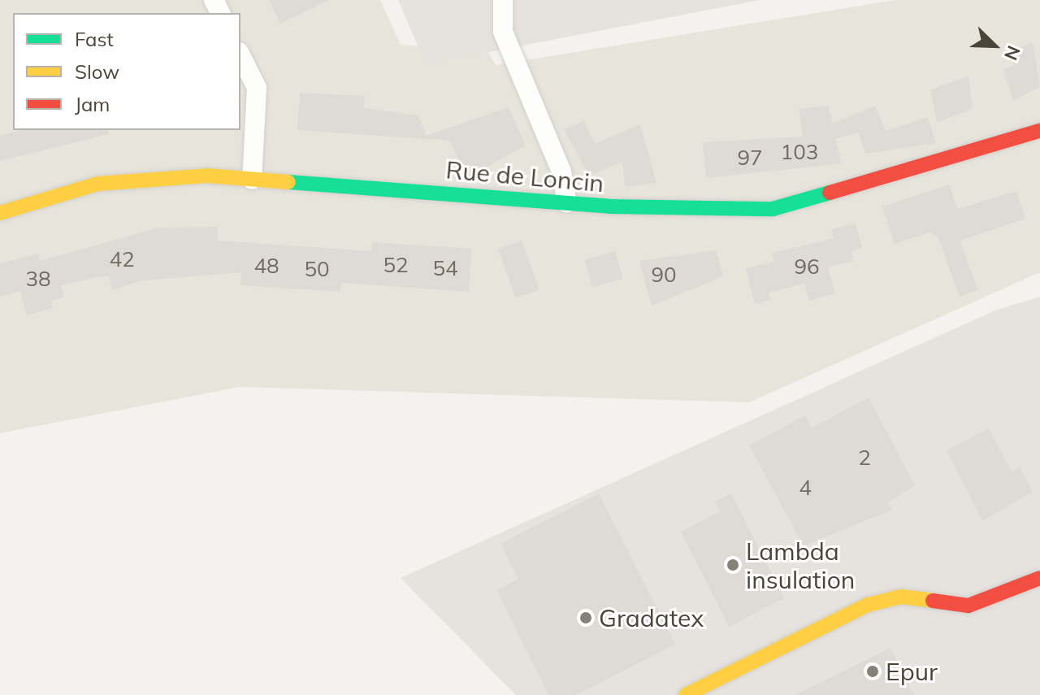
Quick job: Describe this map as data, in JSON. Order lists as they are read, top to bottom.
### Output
{
  "streets": {
    "street": ["Rue de Loncin"]
  },
  "places": ["Lambda insulation", "Gradatex", "Epur"],
  "house_numbers": [
    "103",
    "97",
    "42",
    "52",
    "48",
    "96",
    "54",
    "50",
    "90",
    "38",
    "2",
    "4"
  ],
  "legend": ["Fast", "Slow", "Jam"],
  "north": "bottom right"
}
